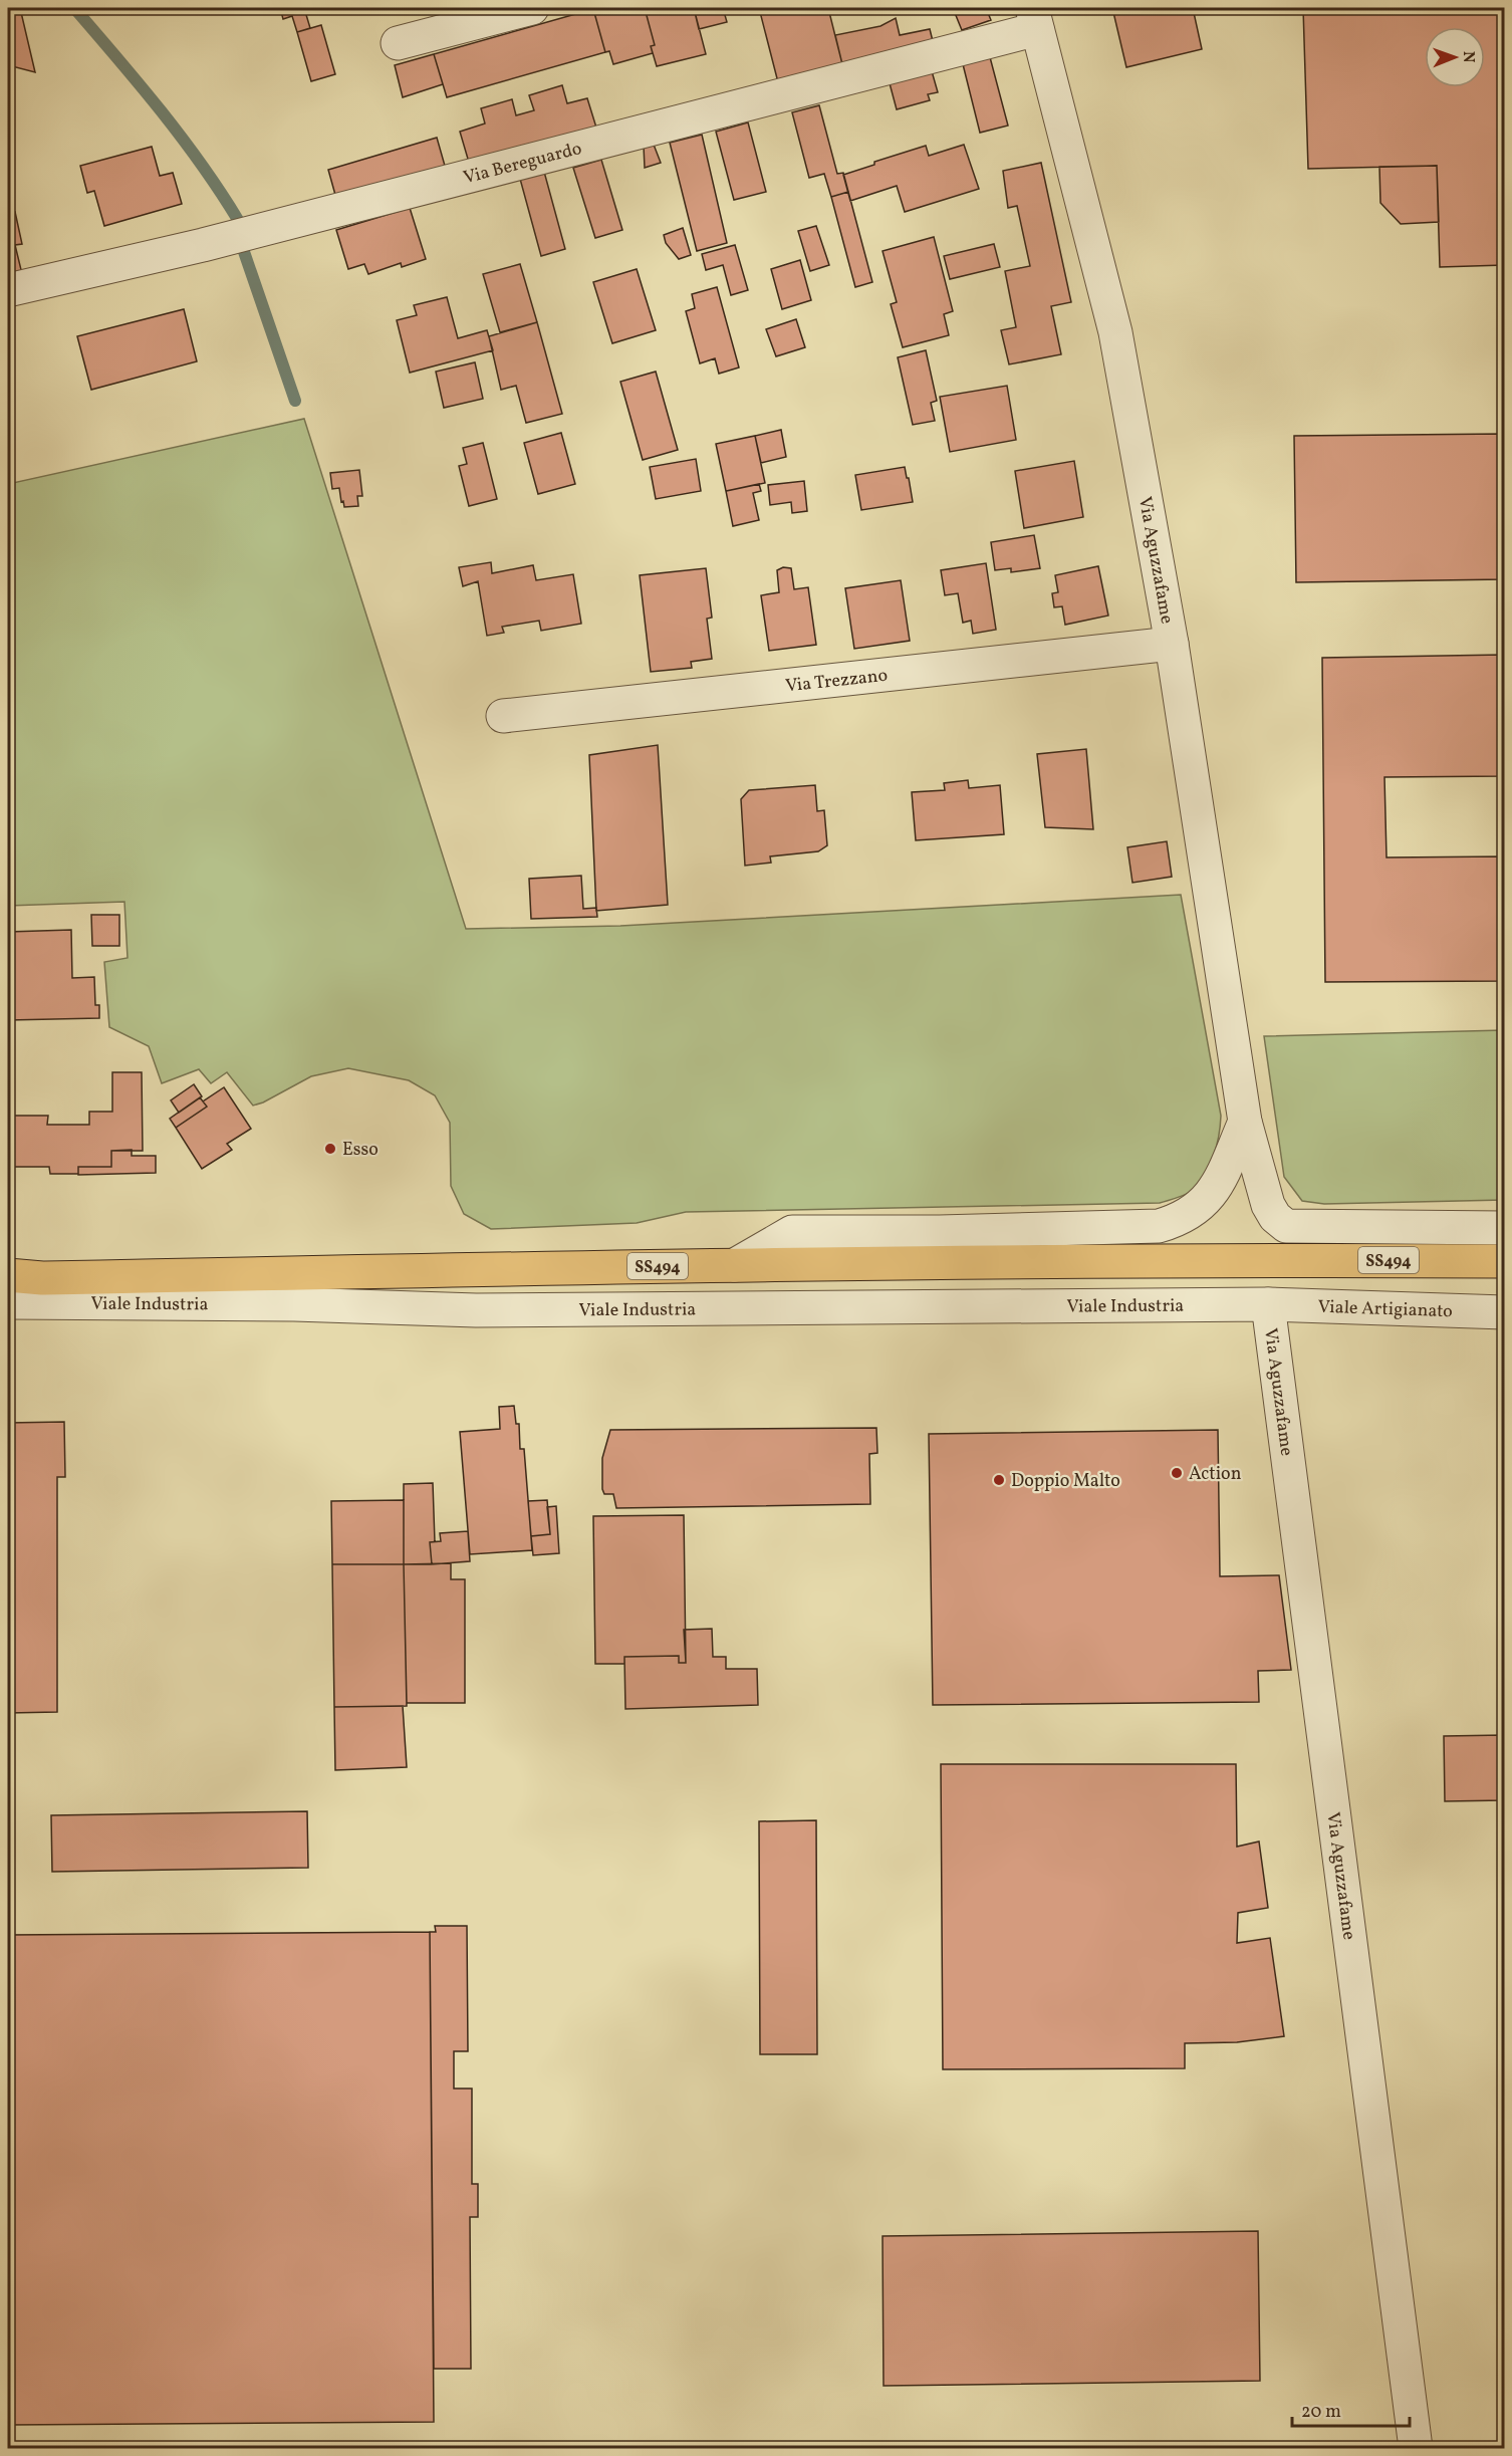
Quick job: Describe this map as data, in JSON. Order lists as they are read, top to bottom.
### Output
{
  "streets": {
    "main road": ["SS494", "Viale Industria"],
    "street": [
      "Via Bereguardo",
      "Via Aguzzafame",
      "Via Trezzano",
      "Viale Artigianato"
    ]
  },
  "crossings": [
    ["Via Bereguardo", "Via Aguzzafame"],
    ["Via Aguzzafame", "Via Trezzano"],
    ["Via Aguzzafame", "Viale Industria"],
    ["Via Aguzzafame", "Viale Artigianato"],
    ["Viale Industria", "Viale Artigianato"]
  ],
  "places": ["Esso", "Action", "Doppio Malto"],
  "scale_bar": "20 m",
  "north": "right"
}
